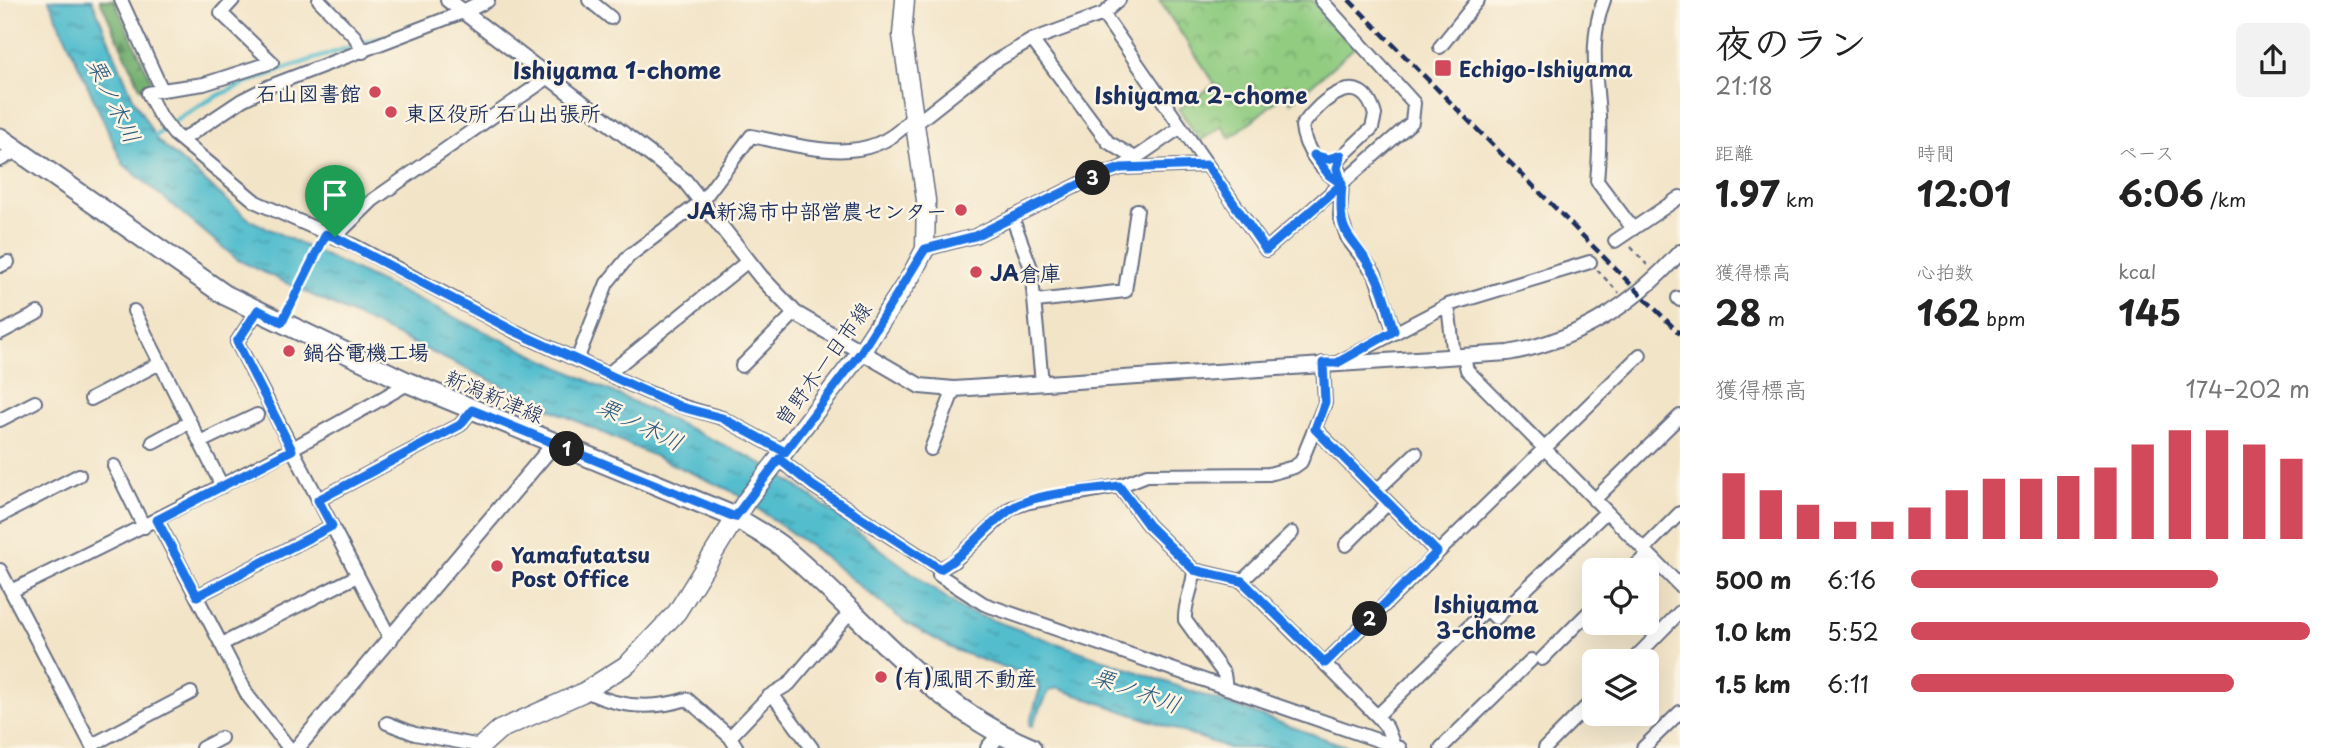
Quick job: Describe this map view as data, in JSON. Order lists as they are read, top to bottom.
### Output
{
  "streets": {
    "main road": ["曽野木一日市線", "新潟新津線"]
  },
  "crossings": [
    ["曽野木一日市線", "新潟新津線"]
  ],
  "districts": ["Ishiyama 1-chome", "Ishiyama 2-chome", "Ishiyama 3-chome"],
  "water": ["栗ノ木川"],
  "places": {
    "transit": ["Echigo-Ishiyama"],
    "other": [
      "石山図書館",
      "東区役所 石山出張所",
      "JA新潟市中部営農センター",
      "JA倉庫",
      "鍋谷電機工場",
      "Yamafutatsu Post Office",
      "(有)風間不動産"
    ]
  },
  "page": {
    "heading": ["夜のラン", "21:18"],
    "stats": [
      ["距離", "1.97 km"],
      ["時間", "12:01"],
      ["ペース", "6:06 /km"],
      ["獲得標高", "28 m"],
      ["心拍数", "162 bpm"],
      ["kcal", "145"]
    ],
    "pins": ["3", "1", "2"],
    "chart": ["獲得標高", "174–202 m"],
    "list": [
      {
        "name": "500 m",
        "note": "6:16"
      },
      {
        "name": "1.0 km",
        "note": "5:52"
      },
      {
        "name": "1.5 km",
        "note": "6:11"
      }
    ]
  }
}
